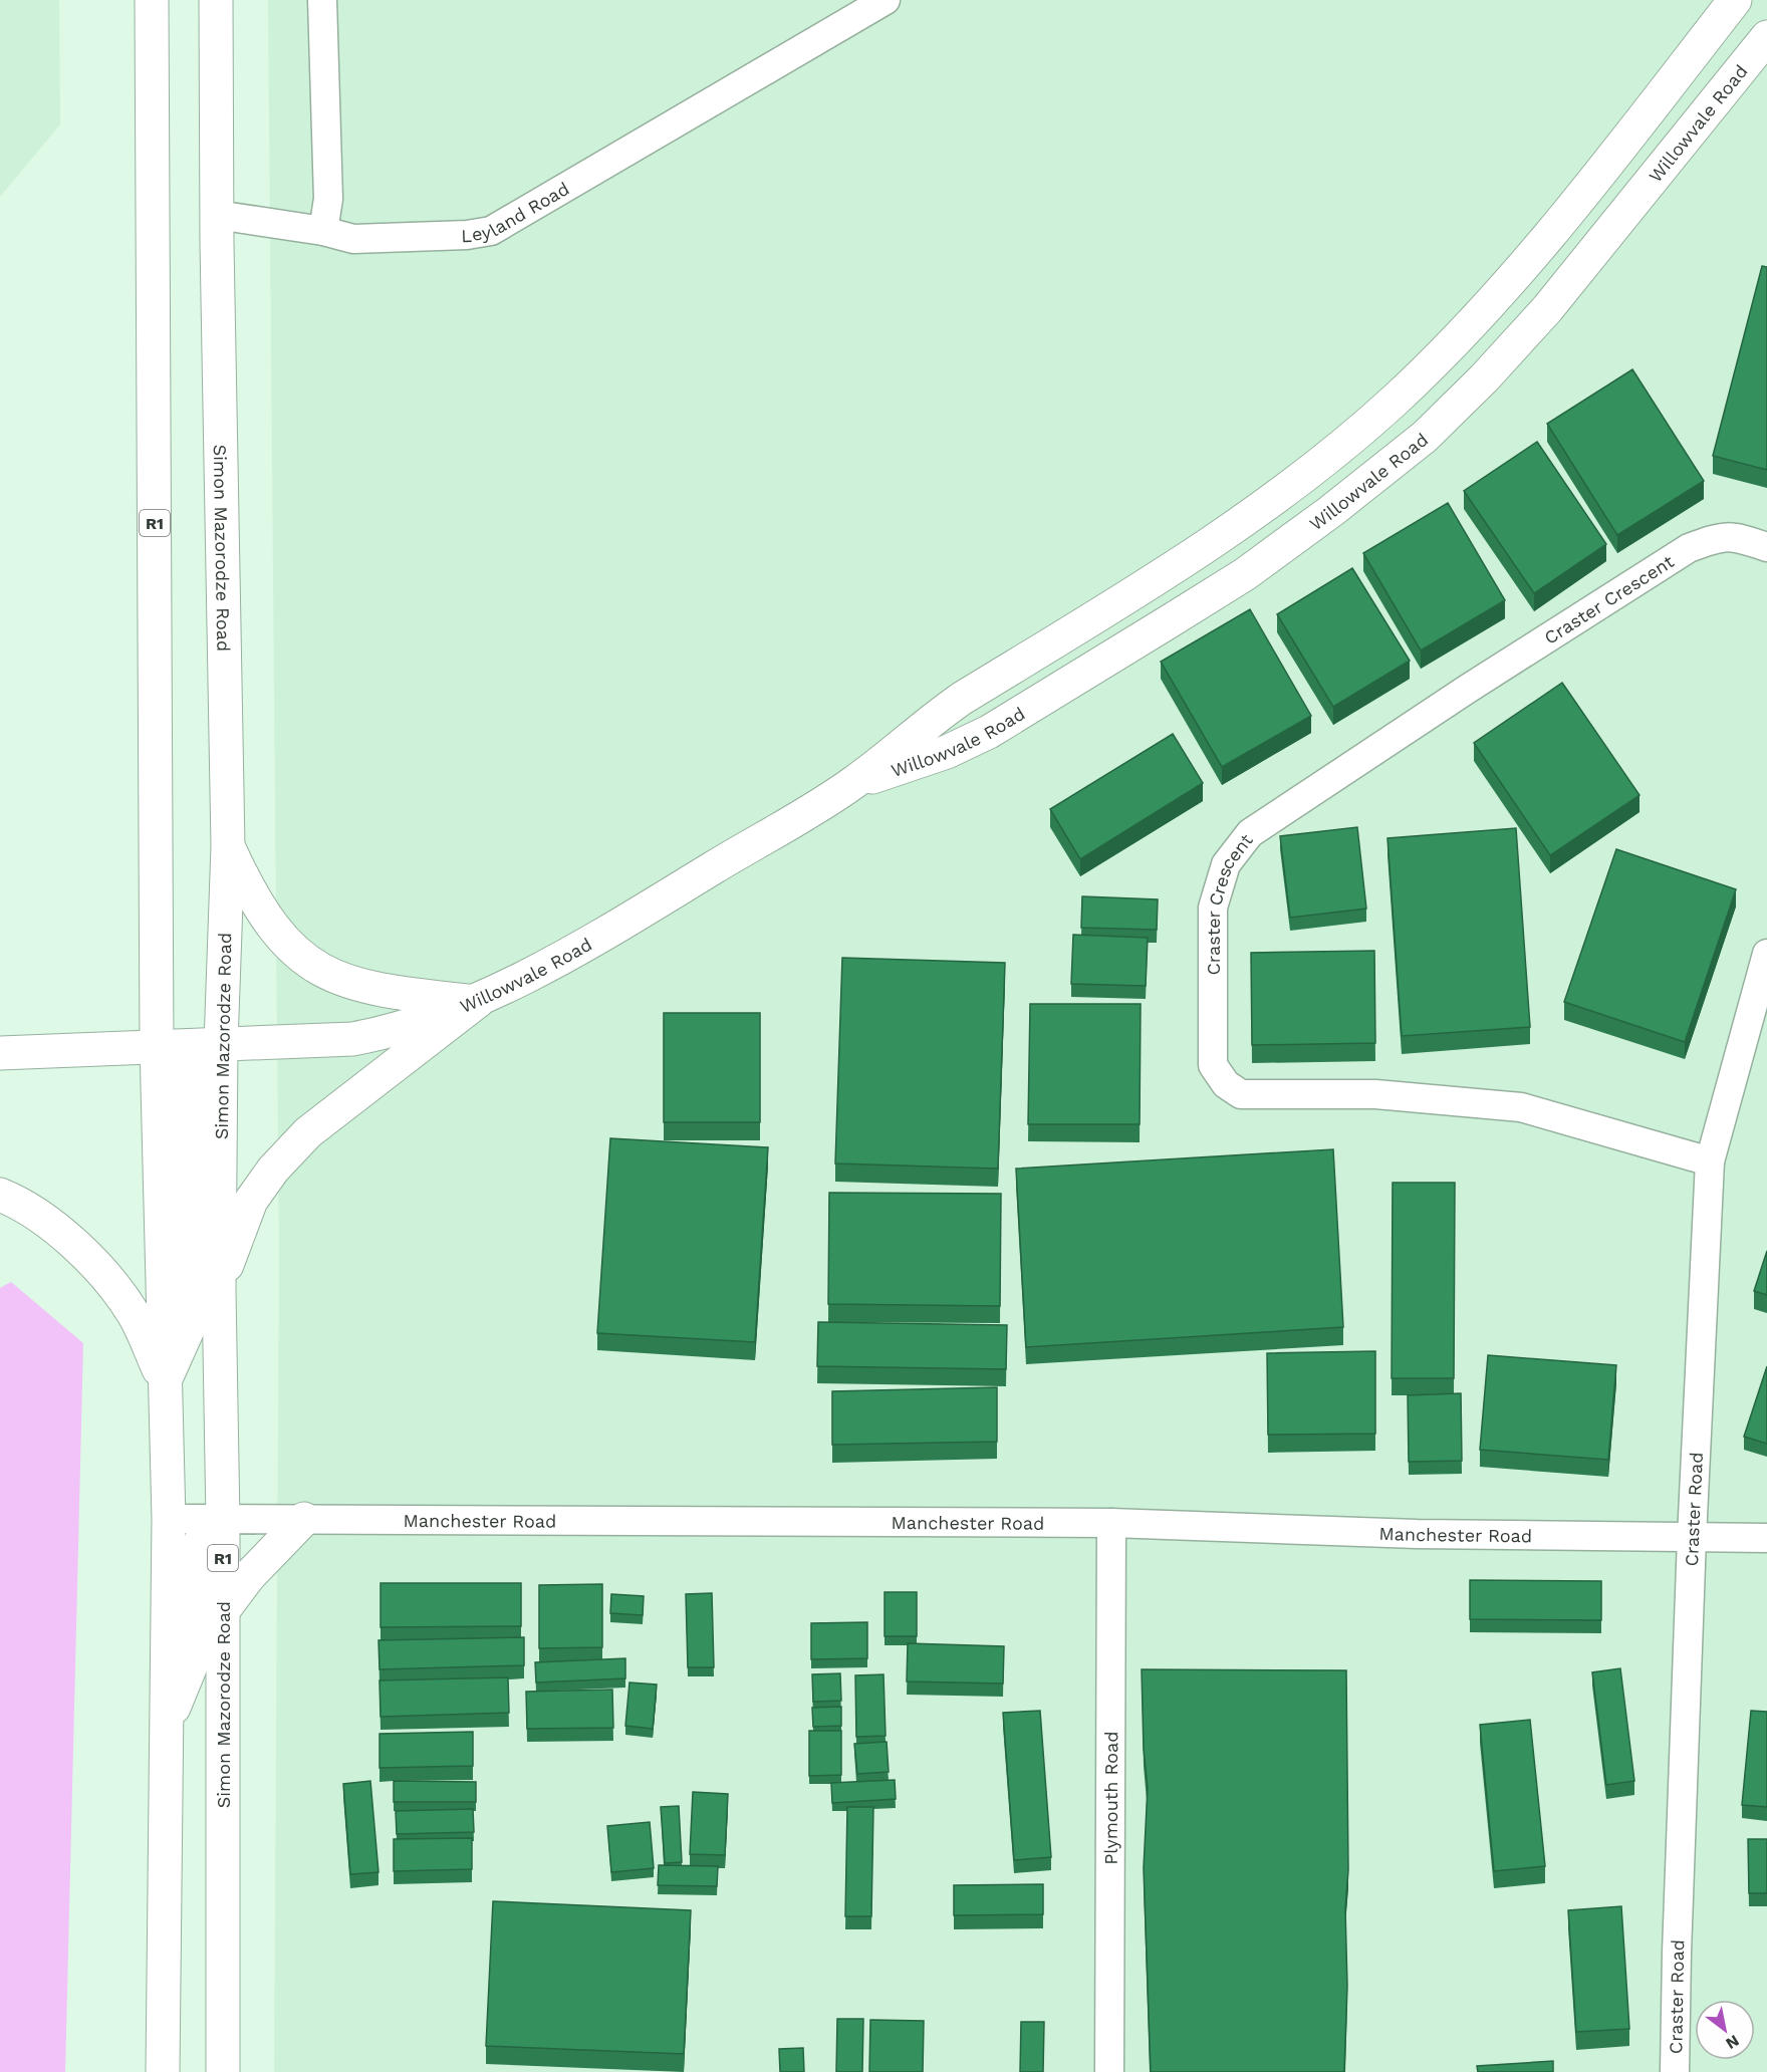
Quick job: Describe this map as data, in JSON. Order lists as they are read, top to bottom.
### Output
{
  "streets": {
    "main road": ["Willowvale Road", "R1", "Simon Mazorodze Road"],
    "street": [
      "Leyland Road",
      "Craster Crescent",
      "Craster Road",
      "Manchester Road",
      "Plymouth Road"
    ]
  },
  "crossings": [
    ["Willowvale Road", "R1"],
    ["Willowvale Road", "Simon Mazorodze Road"],
    ["Leyland Road", "Simon Mazorodze Road"],
    ["R1", "Manchester Road"],
    ["Simon Mazorodze Road", "Manchester Road"],
    ["Craster Crescent", "Craster Road"],
    ["Craster Road", "Manchester Road"],
    ["Manchester Road", "Plymouth Road"]
  ],
  "north": "bottom right"
}
